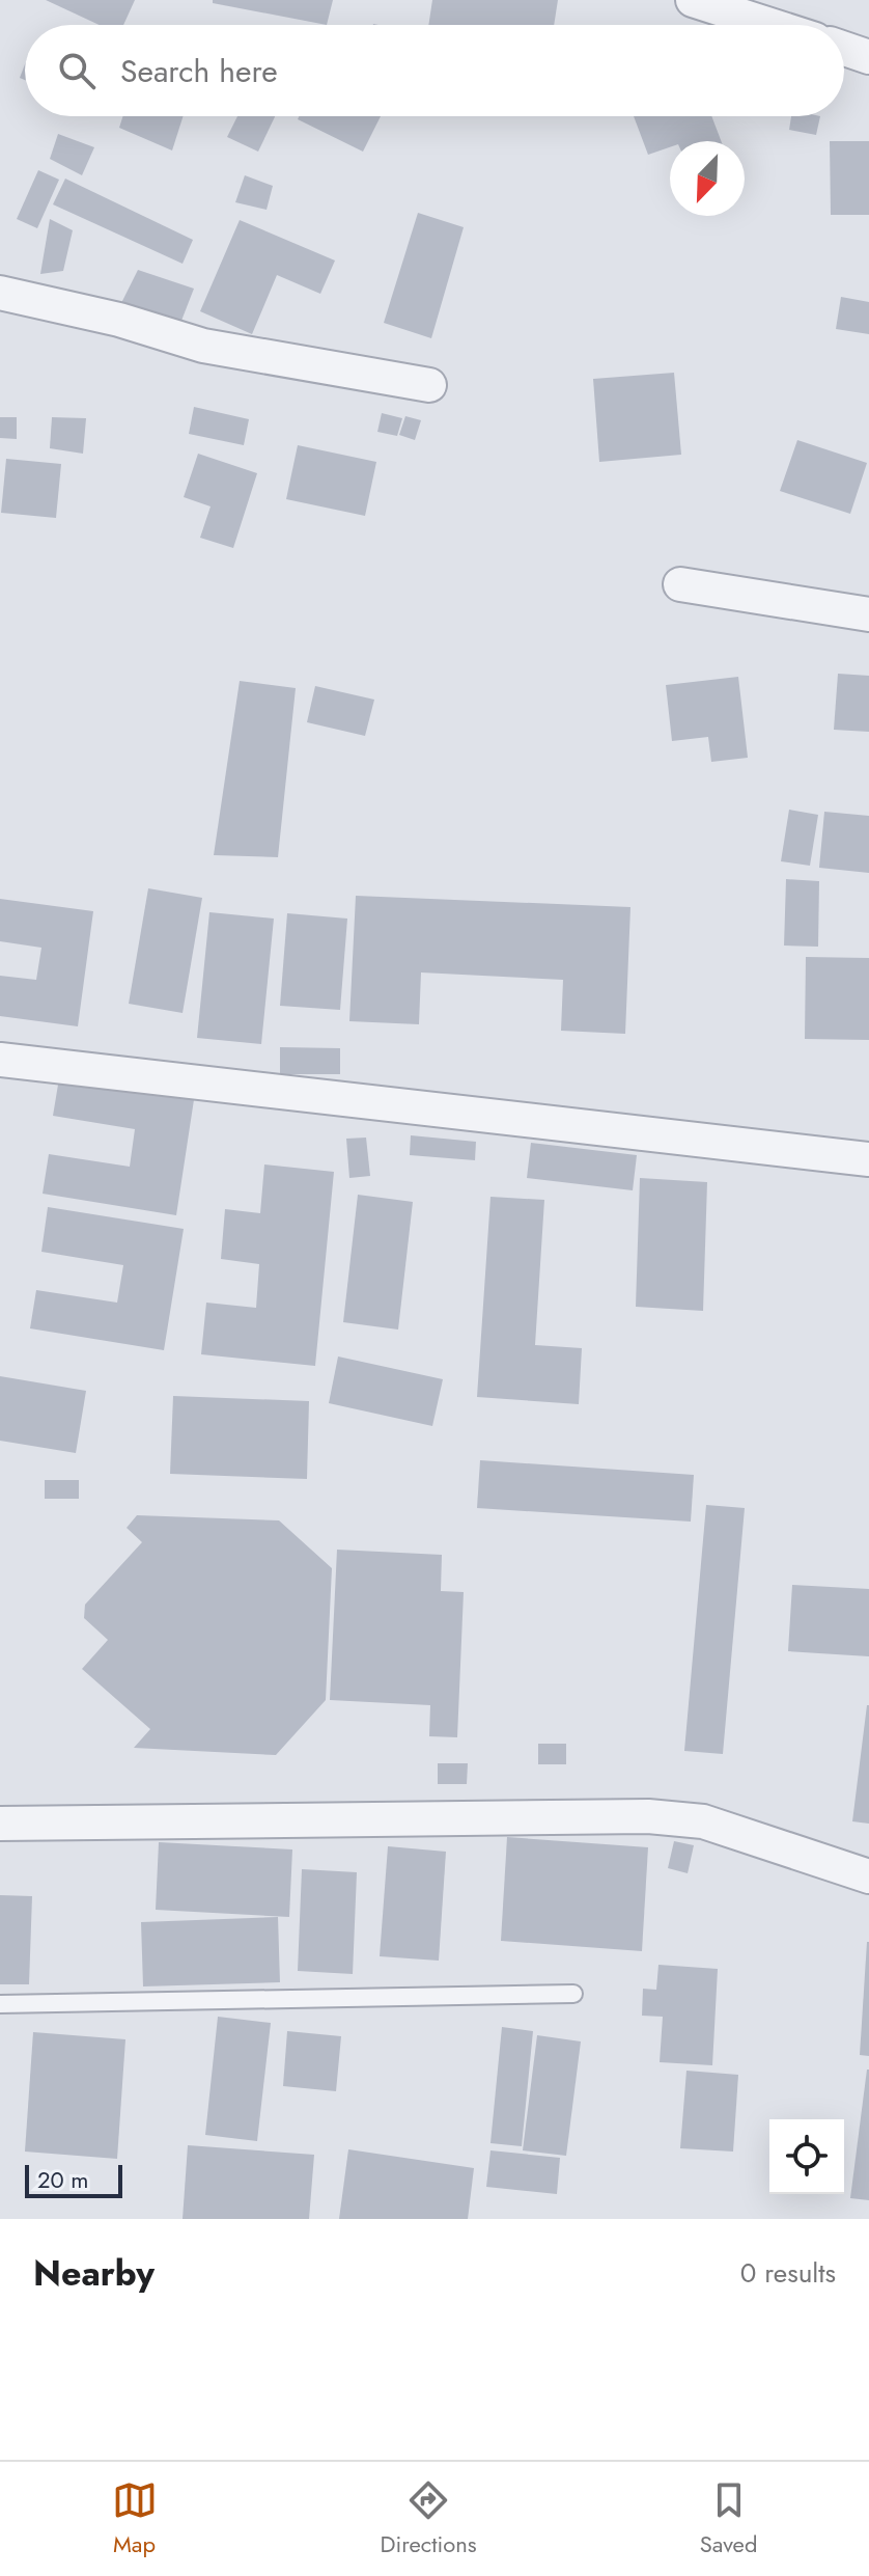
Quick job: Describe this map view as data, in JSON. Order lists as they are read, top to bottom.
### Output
{
  "scale_bar": "20 m",
  "north": "bottom left",
  "page": {
    "search": "Search here",
    "scale": "20 m",
    "heading": ["Nearby", "0 results"],
    "nav": ["Map", "Directions", "Saved"]
  }
}
